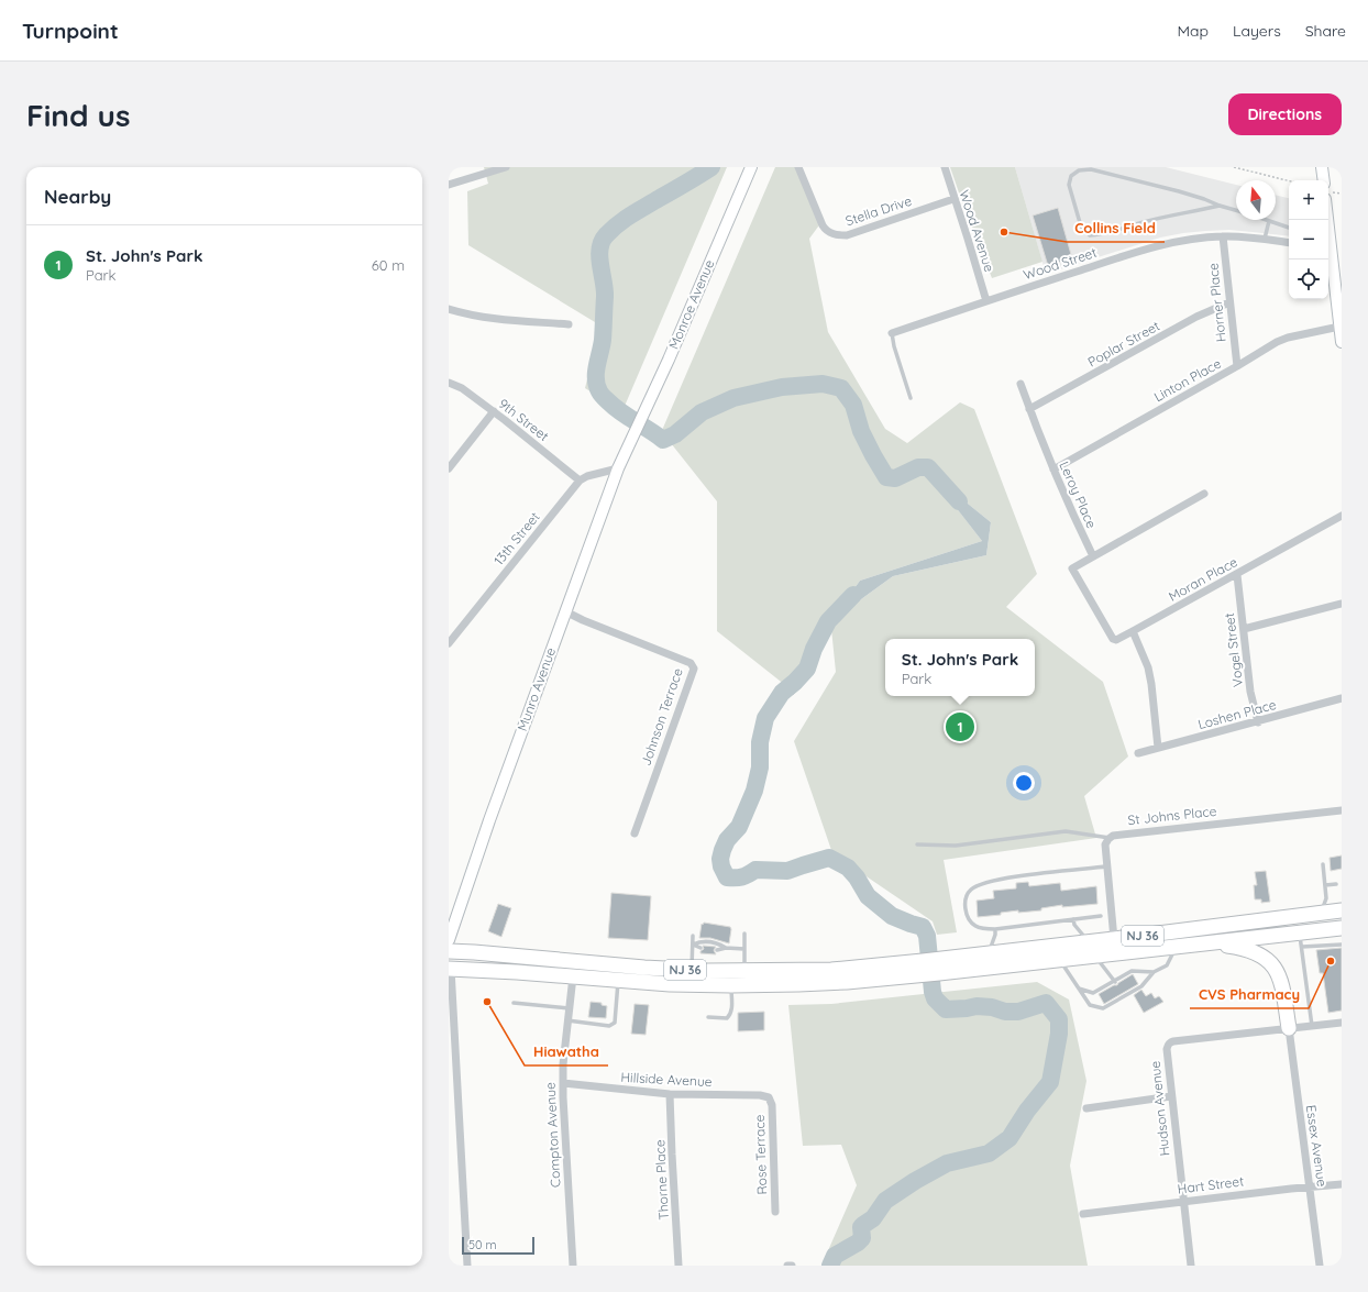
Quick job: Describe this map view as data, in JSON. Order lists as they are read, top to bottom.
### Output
{
  "streets": {
    "highway": ["NJ 36"],
    "street": [
      "Stella Drive",
      "Wood Avenue",
      "Wood Street",
      "Horner Place",
      "Monroe Avenue",
      "Poplar Street",
      "Linton Place",
      "9th Street",
      "Leroy Place",
      "13th Street",
      "Moran Place",
      "Vogel Street",
      "Munro Avenue",
      "Loshen Place",
      "Johnson Terrace",
      "St Johns Place",
      "Hillside Avenue",
      "Hudson Avenue",
      "Compton Avenue",
      "Essex Avenue",
      "Rose Terrace",
      "Thorne Place",
      "Hart Street"
    ]
  },
  "crossings": [
    ["Stella Drive", "Wood Avenue"],
    ["Wood Avenue", "Wood Street"],
    ["Wood Street", "Horner Place"],
    ["Horner Place", "Poplar Street"],
    ["Horner Place", "Linton Place"],
    ["Monroe Avenue", "Munro Avenue"],
    ["Poplar Street", "Leroy Place"],
    ["Linton Place", "Leroy Place"],
    ["9th Street", "13th Street"],
    ["Leroy Place", "Moran Place"],
    ["Moran Place", "Vogel Street"],
    ["Vogel Street", "Loshen Place"],
    ["Munro Avenue", "Johnson Terrace"],
    ["NJ 36", "Compton Avenue"],
    ["Hillside Avenue", "Compton Avenue"],
    ["Hillside Avenue", "Rose Terrace"],
    ["Hillside Avenue", "Thorne Place"],
    ["Hudson Avenue", "Essex Avenue"],
    ["Hudson Avenue", "Hart Street"],
    ["Essex Avenue", "Hart Street"]
  ],
  "places": ["Collins Field", "CVS Pharmacy", "Hiawatha"],
  "scale_bar": "50 m",
  "north": "top",
  "page": {
    "header": "Turnpoint",
    "nav": ["Map", "Layers", "Share"],
    "buttons": "Directions",
    "title": "Find us",
    "heading": "Nearby",
    "map_buttons": ["+", "−"],
    "list": [
      {
        "mark": "1",
        "name": "St. John's Park",
        "note": "Park",
        "value": "60 m"
      }
    ],
    "popup": ["St. John's Park", "Park"],
    "pins": "1",
    "scale": "50 m"
  }
}
